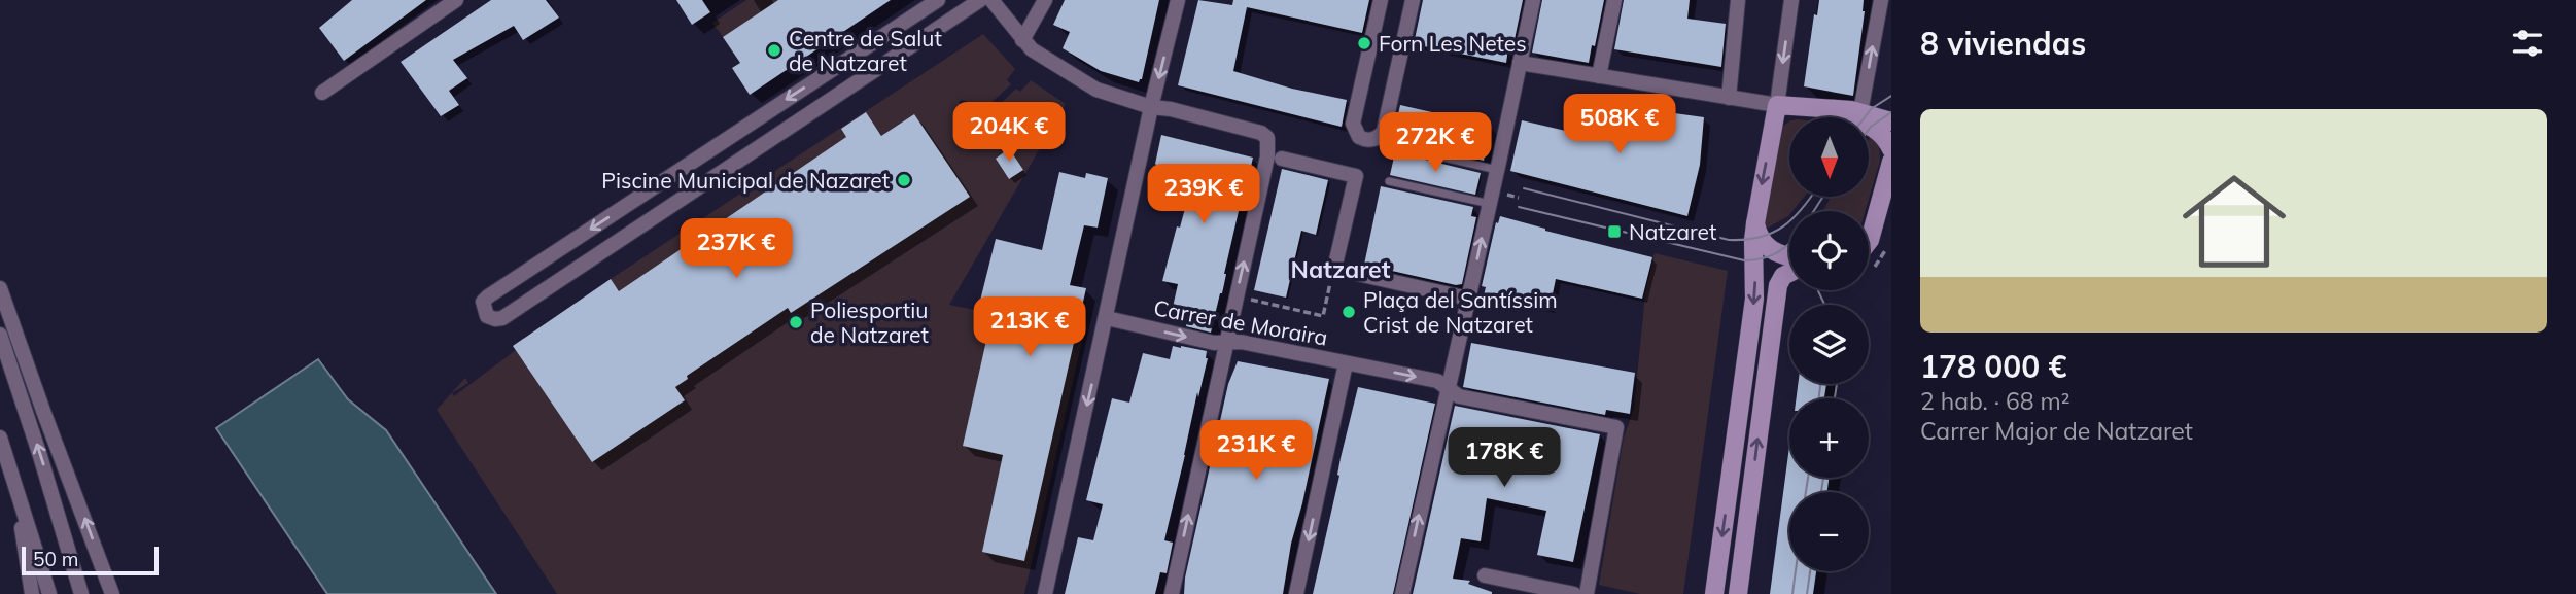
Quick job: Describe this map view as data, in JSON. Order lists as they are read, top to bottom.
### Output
{
  "streets": {
    "street": ["Carrer de Moraira"]
  },
  "districts": ["Natzaret"],
  "places": {
    "other": [
      "Forn Les Netes",
      "Centre de Salut de Natzaret",
      "Piscine Municipal de Nazaret",
      "Plaça del Santíssim Crist de Natzaret",
      "Poliesportiu de Natzaret"
    ],
    "transit": ["Natzaret"]
  },
  "scale_bar": "50 m",
  "north": "bottom",
  "page": {
    "heading": "8 viviendas",
    "list": [
      {
        "name": "178 000 €",
        "note": "2 hab. · 68 m² · Carrer Major de Natzaret"
      }
    ],
    "price": [
      "508K €",
      "204K €",
      "272K €",
      "239K €",
      "237K €",
      "213K €",
      "231K €",
      "178K €"
    ],
    "map_buttons": ["+", "−"],
    "scale": "50 m"
  }
}
